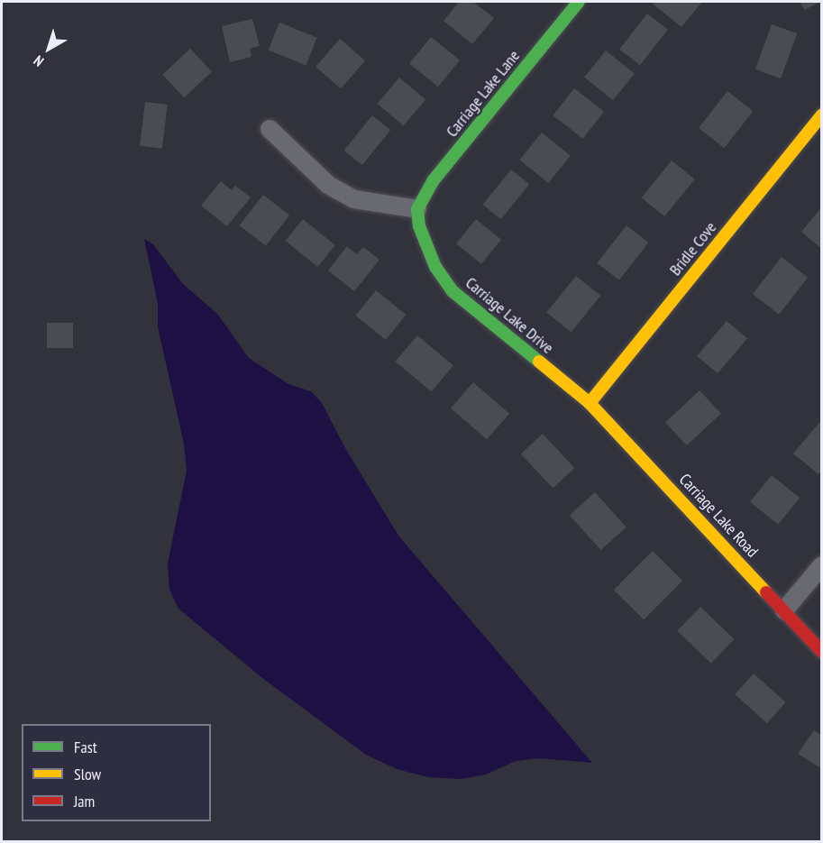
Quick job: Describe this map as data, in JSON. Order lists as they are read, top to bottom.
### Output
{
  "streets": {
    "street": [
      "Carriage Lake Lane",
      "Bridle Cove",
      "Carriage Lake Drive",
      "Carriage Lake Road"
    ]
  },
  "crossings": [
    ["Carriage Lake Lane", "Carriage Lake Drive"],
    ["Bridle Cove", "Carriage Lake Drive"],
    ["Bridle Cove", "Carriage Lake Road"],
    ["Carriage Lake Drive", "Carriage Lake Road"]
  ],
  "legend": ["Fast", "Slow", "Jam"],
  "north": "bottom left"
}
